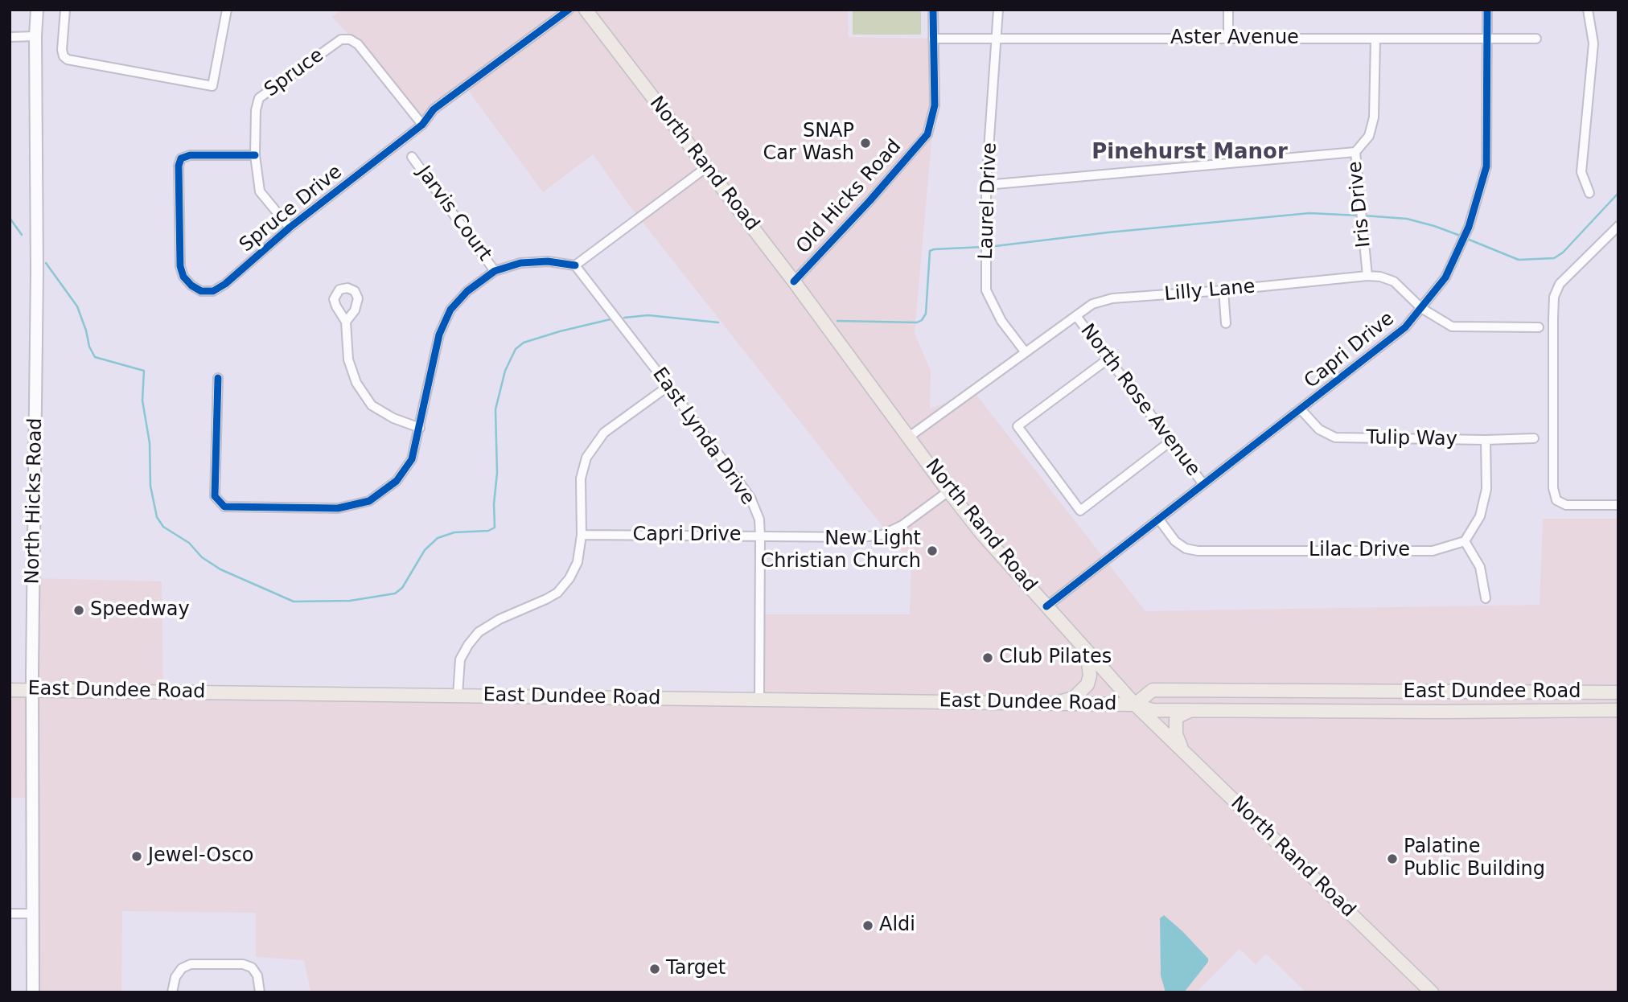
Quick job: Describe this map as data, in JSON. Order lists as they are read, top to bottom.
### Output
{
  "streets": {
    "main road": ["North Rand Road", "North Hicks Road", "East Dundee Road"],
    "street": [
      "Aster Avenue",
      "Spruce",
      "Old Hicks Road",
      "Laurel Drive",
      "Iris Drive",
      "Spruce Drive",
      "Jarvis Court",
      "Lilly Lane",
      "Capri Drive",
      "North Rose Avenue",
      "East Lynda Drive",
      "Tulip Way",
      "Lilac Drive"
    ]
  },
  "crossings": [
    ["Aster Avenue", "Old Hicks Road"],
    ["Aster Avenue", "Laurel Drive"],
    ["Aster Avenue", "Iris Drive"],
    ["Aster Avenue", "Capri Drive"],
    ["Spruce", "Spruce Drive"],
    ["North Rand Road", "Old Hicks Road"],
    ["North Rand Road", "Lilly Lane"],
    ["North Rand Road", "Capri Drive"],
    ["North Rand Road", "East Dundee Road"],
    ["Laurel Drive", "Lilly Lane"],
    ["Iris Drive", "Lilly Lane"],
    ["Lilly Lane", "Capri Drive"],
    ["Lilly Lane", "North Rose Avenue"],
    ["Capri Drive", "North Rose Avenue"],
    ["Capri Drive", "East Lynda Drive"],
    ["Capri Drive", "Tulip Way"],
    ["Capri Drive", "Lilac Drive"],
    ["East Lynda Drive", "East Dundee Road"],
    ["North Hicks Road", "East Dundee Road"]
  ],
  "districts": ["Pinehurst Manor"],
  "places": [
    "SNAP Car Wash",
    "New Light Christian Church",
    "Speedway",
    "Club Pilates",
    "Jewel-Osco",
    "Palatine Public Building",
    "Aldi",
    "Target"
  ]
}
